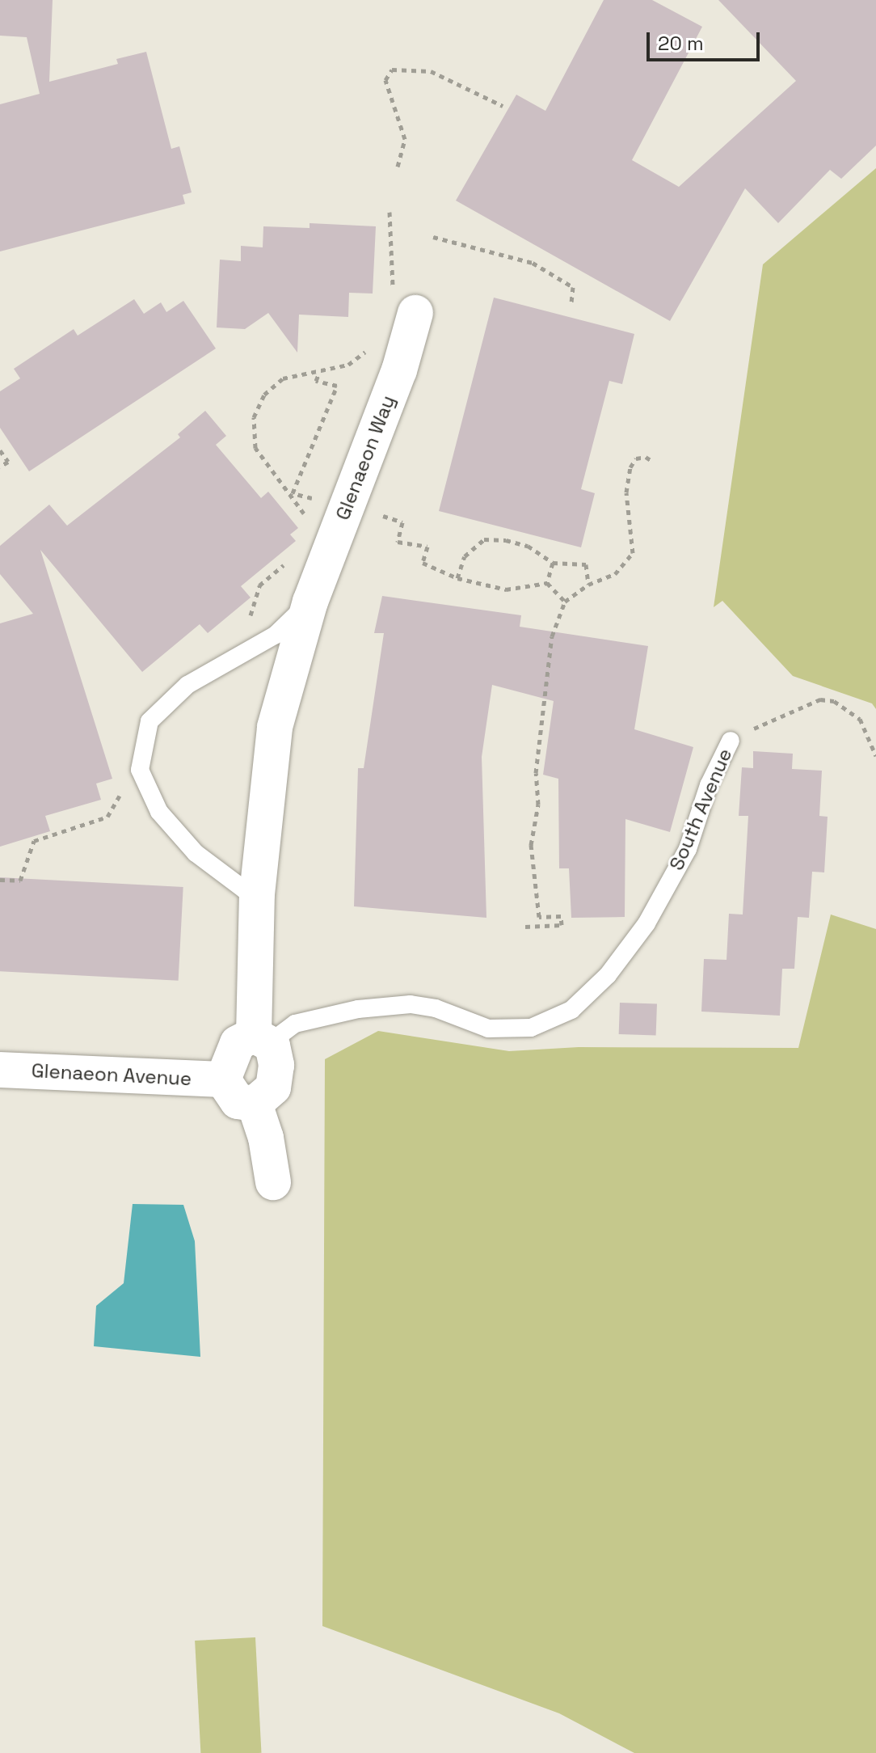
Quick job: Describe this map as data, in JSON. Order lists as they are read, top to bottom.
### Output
{
  "streets": {
    "street": ["Glenaeon Way", "Glenaeon Avenue"],
    "lane": ["South Avenue"]
  },
  "crossings": [
    ["Glenaeon Way", "South Avenue"],
    ["Glenaeon Way", "Glenaeon Avenue"],
    ["South Avenue", "Glenaeon Avenue"]
  ],
  "scale_bar": "20 m"
}
